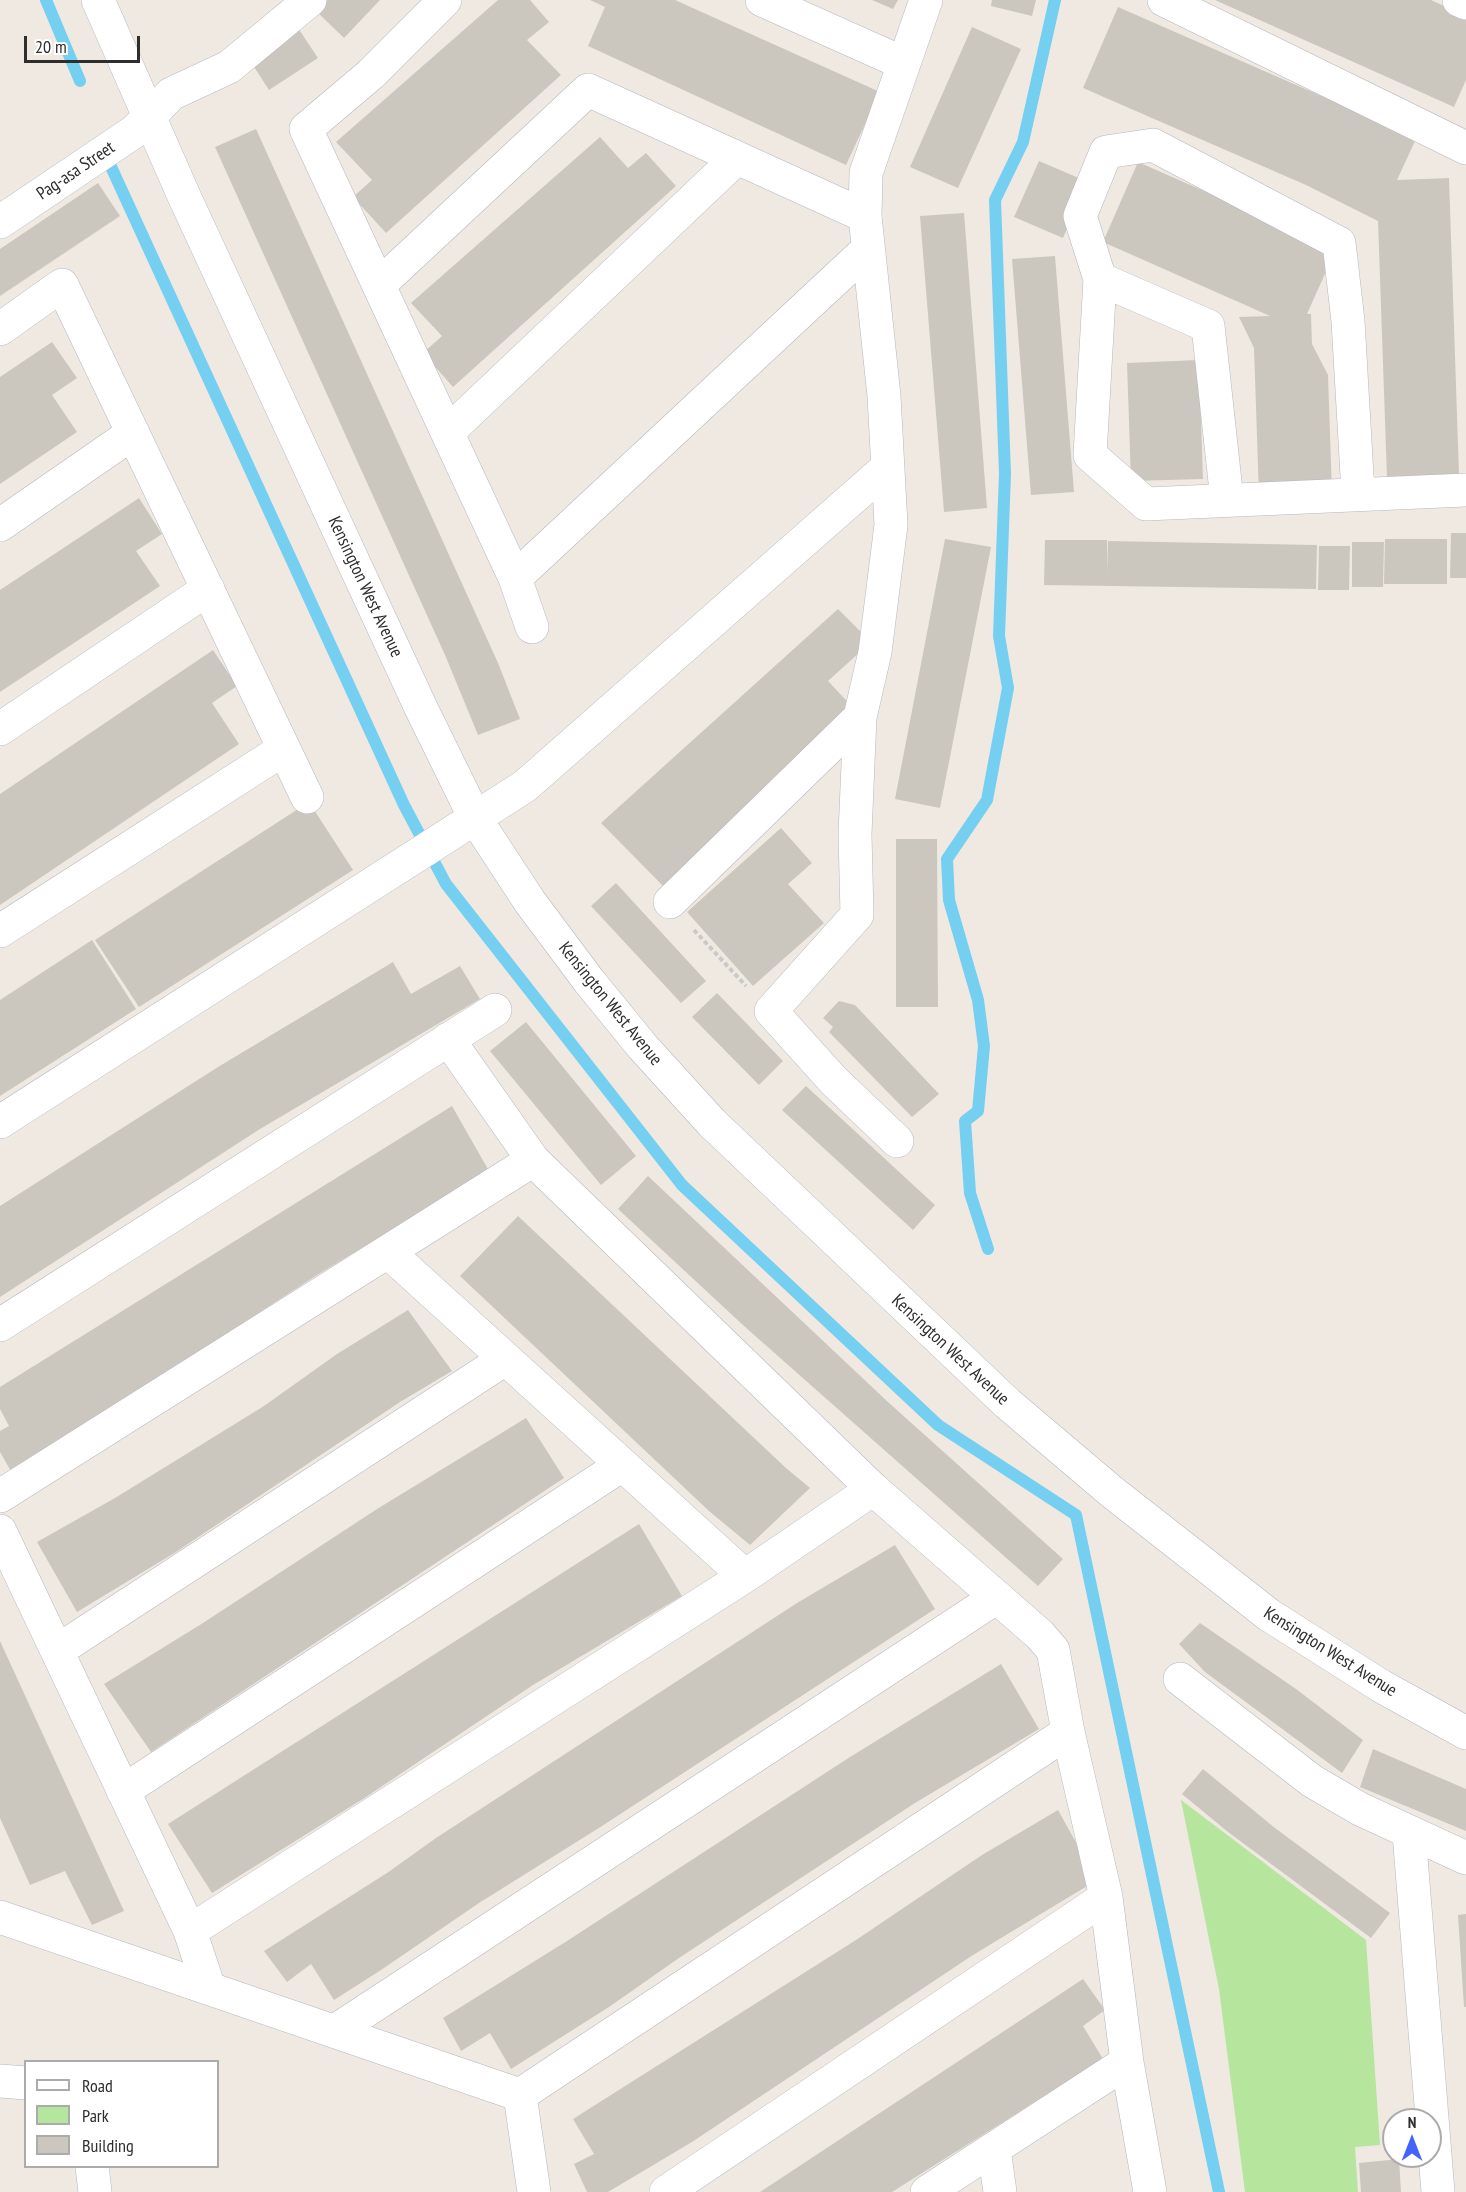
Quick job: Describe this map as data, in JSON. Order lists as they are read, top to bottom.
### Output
{
  "streets": {
    "street": ["Pag-asa Street", "Kensington West Avenue"]
  },
  "crossings": [
    ["Pag-asa Street", "Kensington West Avenue"]
  ],
  "legend": ["Road", "Park", "Building"],
  "scale_bar": "20 m",
  "north": "top"
}
